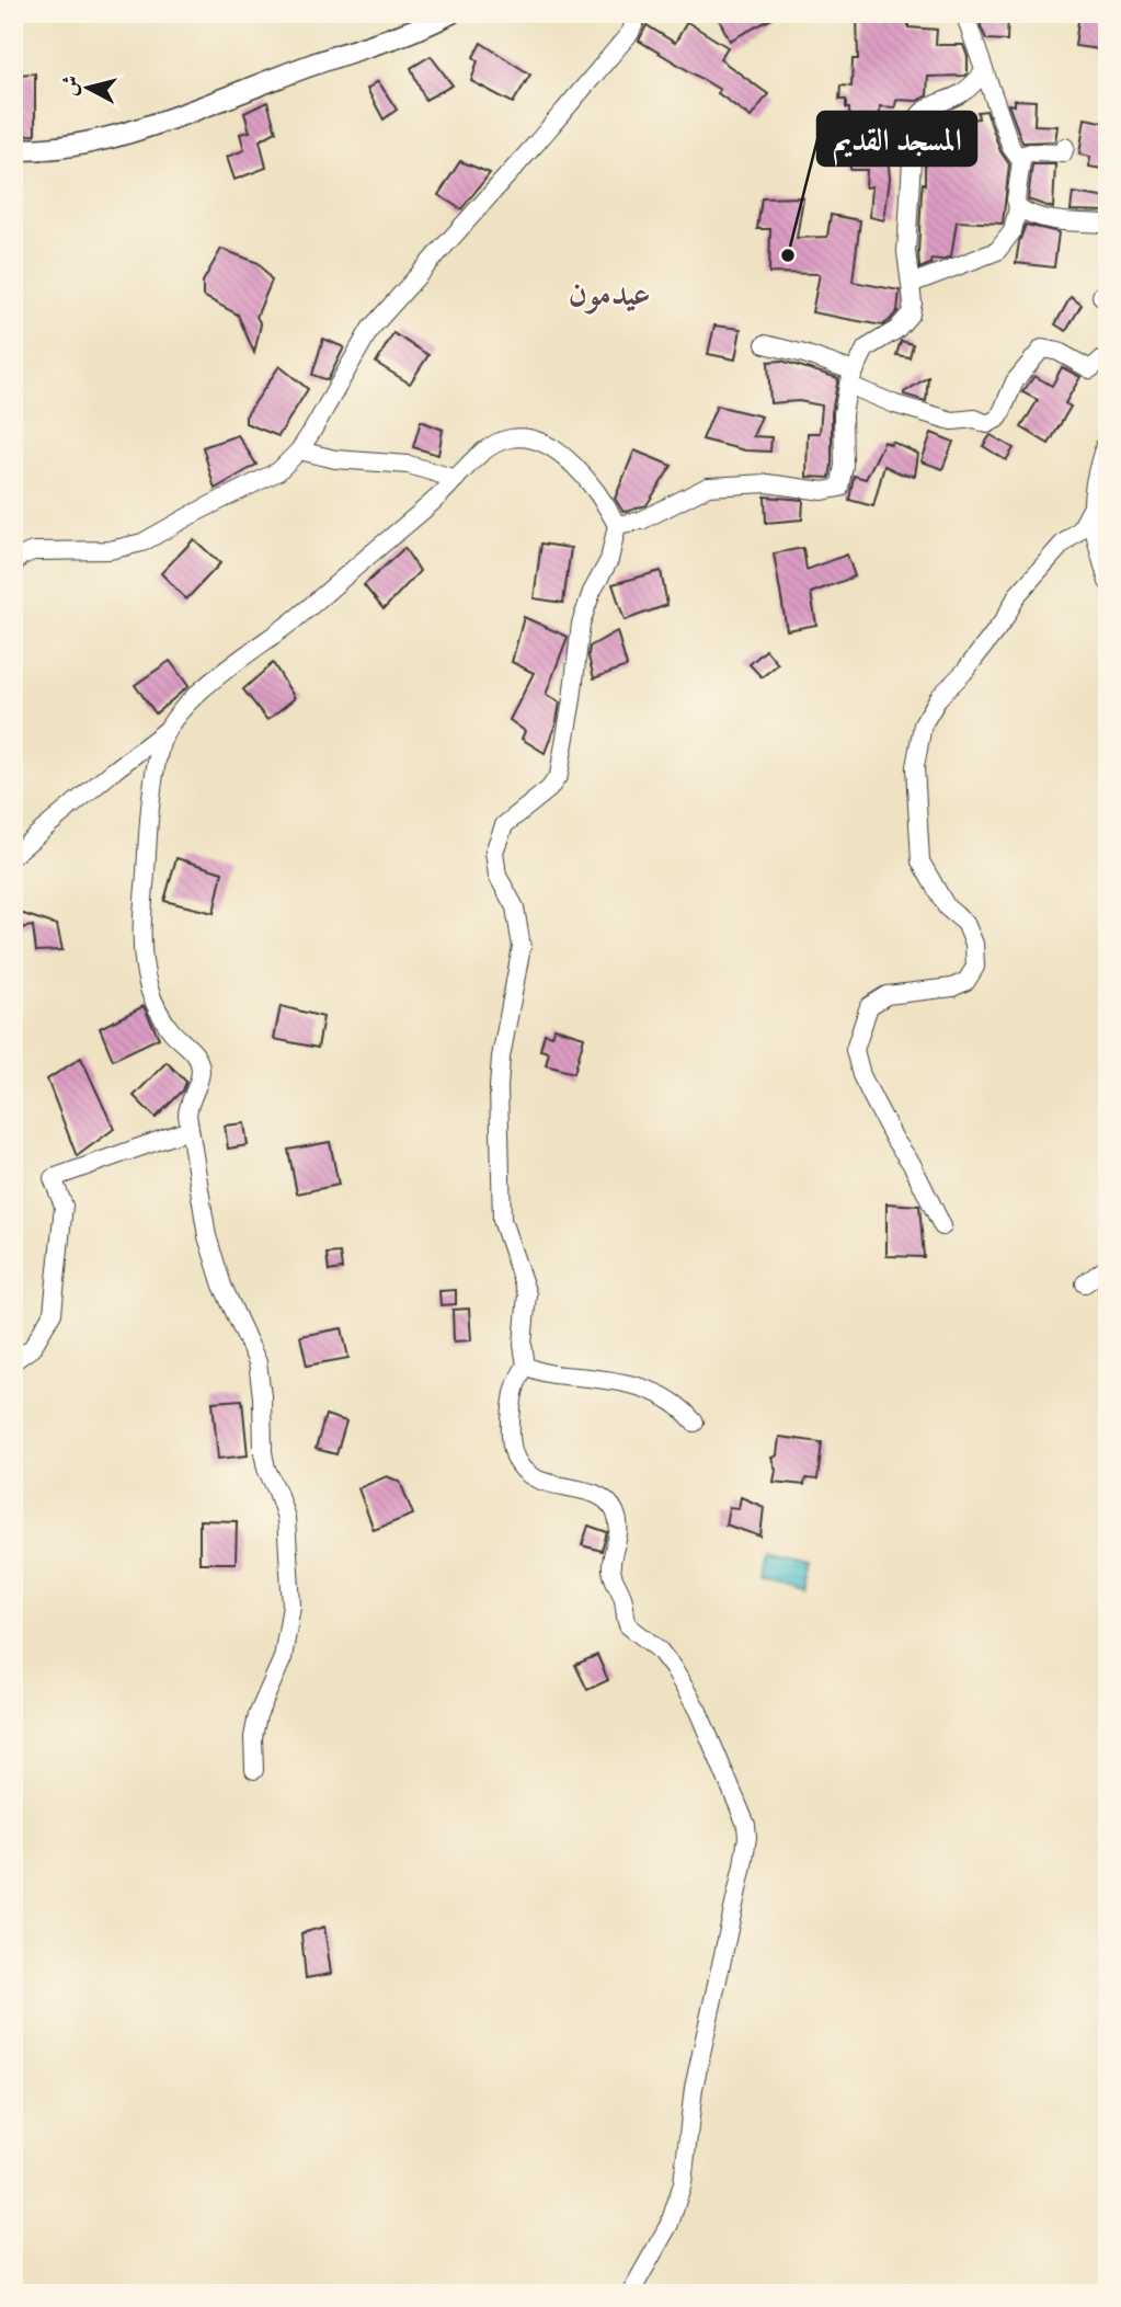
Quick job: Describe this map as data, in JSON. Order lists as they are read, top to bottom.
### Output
{
  "districts": ["عيدمون"],
  "places": ["المسجد القديم"],
  "north": "left"
}
